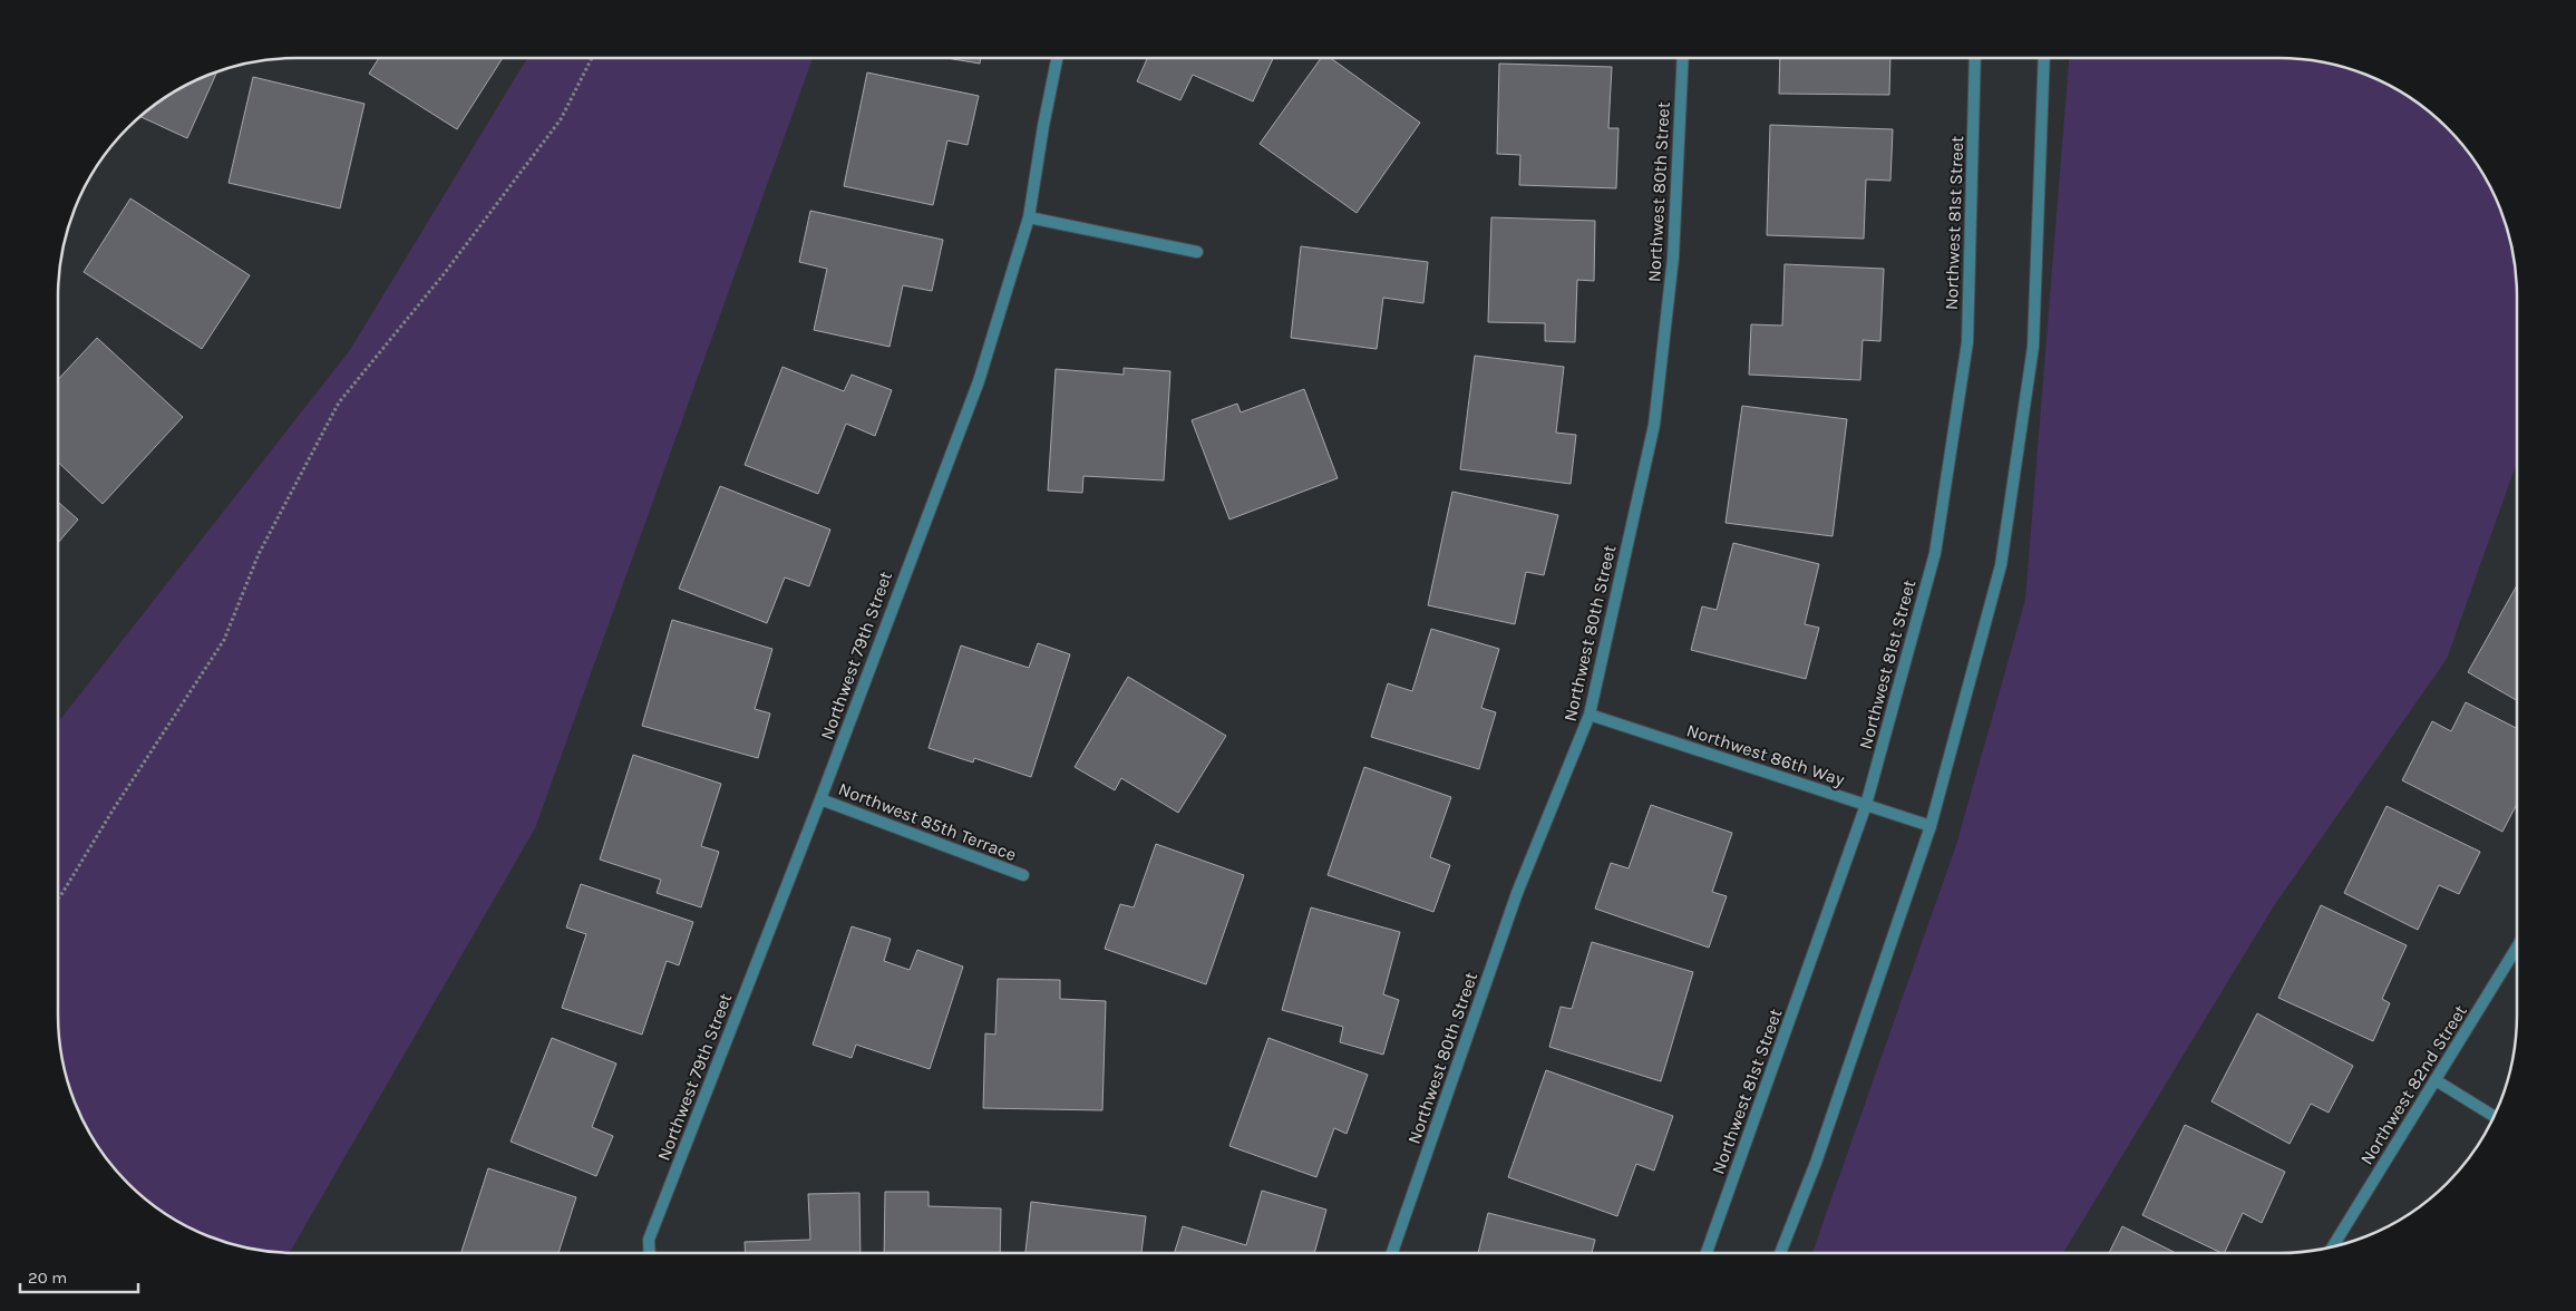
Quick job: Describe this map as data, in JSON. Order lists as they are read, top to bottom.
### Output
{
  "streets": {
    "street": [
      "Northwest 80th Street",
      "Northwest 81st Street",
      "Northwest 79th Street",
      "Northwest 86th Way",
      "Northwest 85th Terrace",
      "Northwest 82nd Street"
    ]
  },
  "crossings": [
    ["Northwest 80th Street", "Northwest 86th Way"],
    ["Northwest 81st Street", "Northwest 86th Way"],
    ["Northwest 79th Street", "Northwest 85th Terrace"]
  ],
  "scale_bar": "20 m"
}
